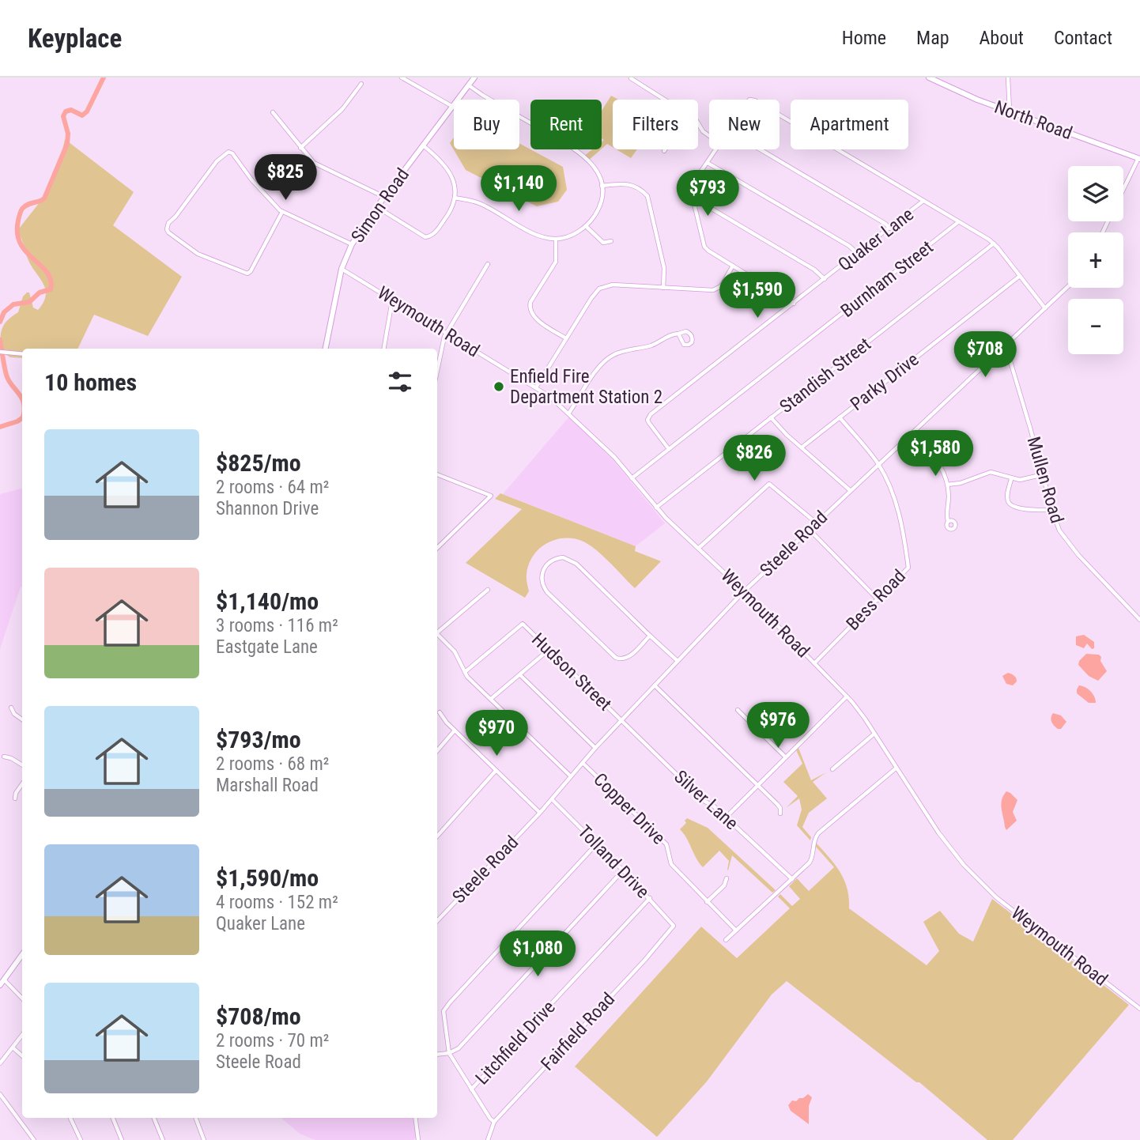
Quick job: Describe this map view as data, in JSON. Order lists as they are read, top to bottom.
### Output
{
  "streets": {
    "main road": ["North Road", "Simon Road"],
    "street": [
      "Quaker Lane",
      "Burnham Street",
      "Weymouth Road",
      "Standish Street",
      "Parky Drive",
      "Mullen Road",
      "Steele Road",
      "Bess Road",
      "Hudson Street",
      "Silver Lane",
      "Copper Drive",
      "Tolland Drive",
      "Fairfield Road",
      "Litchfield Drive"
    ]
  },
  "crossings": [
    ["Simon Road", "Weymouth Road"],
    ["Quaker Lane", "Burnham Street"],
    ["Burnham Street", "Weymouth Road"],
    ["Weymouth Road", "Standish Street"],
    ["Weymouth Road", "Steele Road"],
    ["Weymouth Road", "Bess Road"],
    ["Mullen Road", "Steele Road"],
    ["Steele Road", "Bess Road"],
    ["Steele Road", "Hudson Street"],
    ["Steele Road", "Silver Lane"],
    ["Steele Road", "Copper Drive"],
    ["Steele Road", "Tolland Drive"],
    ["Hudson Street", "Silver Lane"],
    ["Tolland Drive", "Fairfield Road"],
    ["Tolland Drive", "Litchfield Drive"]
  ],
  "places": ["Enfield Fire Department Station 2"],
  "page": {
    "header": "Keyplace",
    "nav": [
      "Home",
      "Map",
      "About",
      "Contact"
    ],
    "chip": [
      "Buy",
      "Rent",
      "Filters",
      "New",
      "Apartment"
    ],
    "price": [
      "$825",
      "$1,140",
      "$793",
      "$1,590",
      "$708",
      "$1,580",
      "$826",
      "$976",
      "$970",
      "$1,080"
    ],
    "map_buttons": ["+", "−"],
    "heading": "10 homes",
    "list": [
      {
        "name": "$825/mo",
        "note": "2 rooms · 64 m² · Shannon Drive"
      },
      {
        "name": "$1,140/mo",
        "note": "3 rooms · 116 m² · Eastgate Lane"
      },
      {
        "name": "$793/mo",
        "note": "2 rooms · 68 m² · Marshall Road"
      },
      {
        "name": "$1,590/mo",
        "note": "4 rooms · 152 m² · Quaker Lane"
      },
      {
        "name": "$708/mo",
        "note": "2 rooms · 70 m² · Steele Road"
      }
    ]
  }
}
